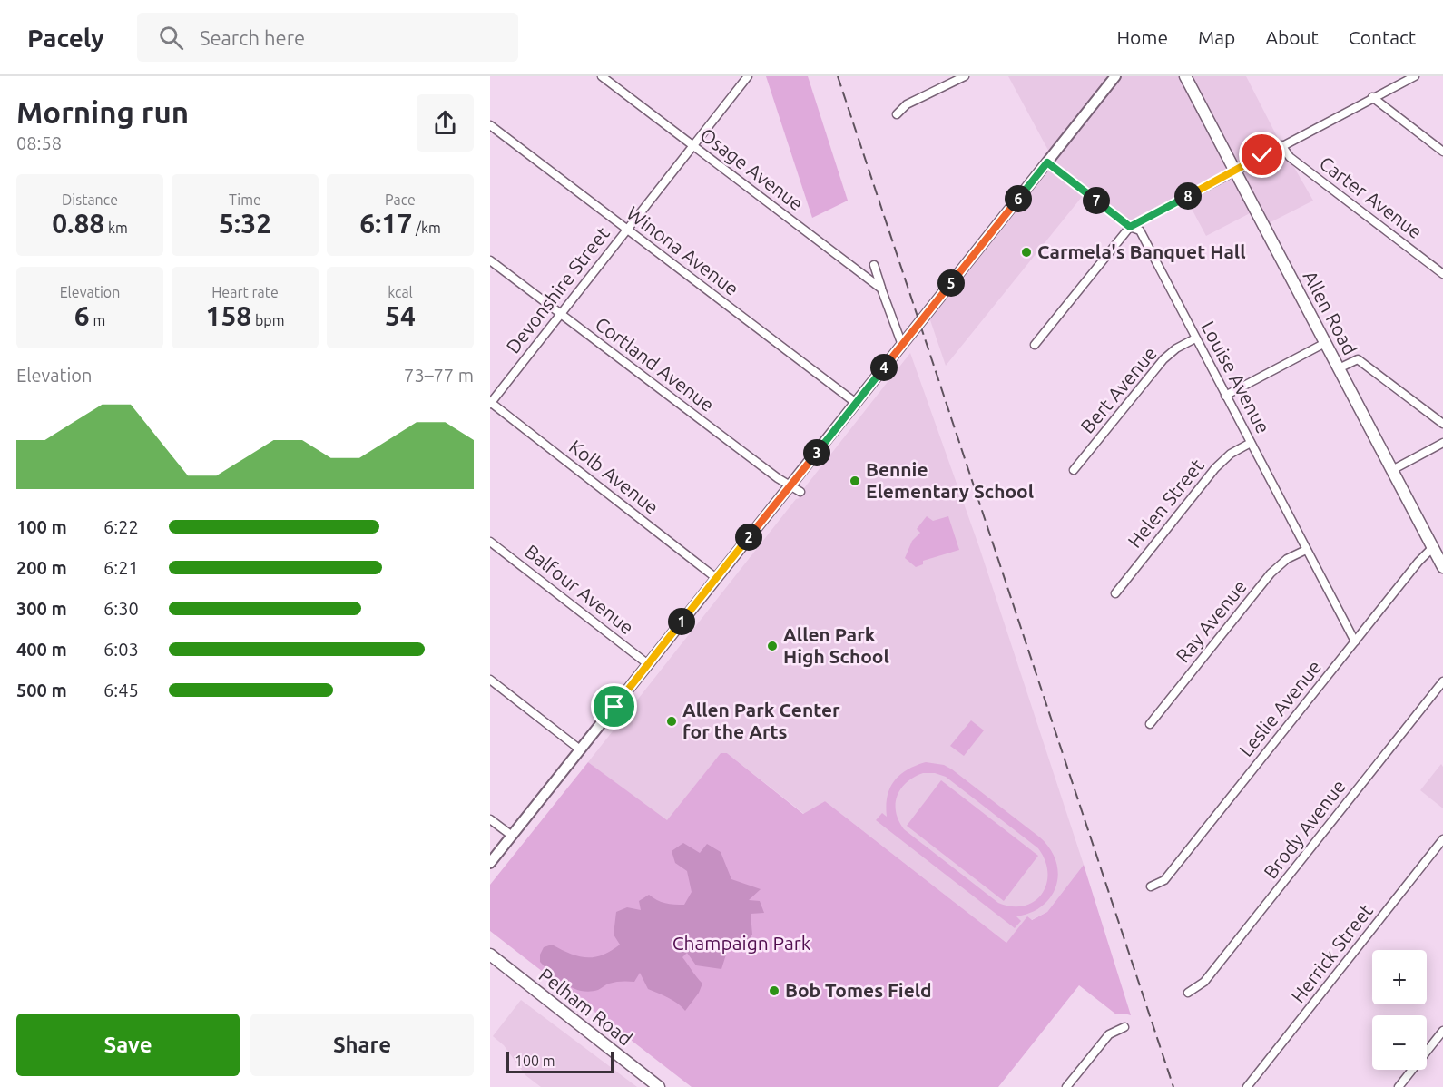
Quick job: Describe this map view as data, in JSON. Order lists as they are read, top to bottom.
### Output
{
  "streets": {
    "main road": ["Allen Road", "Pelham Road"],
    "street": [
      "Osage Avenue",
      "Carter Avenue",
      "Winona Avenue",
      "Devonshire Street",
      "Cortland Avenue",
      "Louise Avenue",
      "Bert Avenue",
      "Kolb Avenue",
      "Helen Street",
      "Balfour Avenue",
      "Ray Avenue",
      "Leslie Avenue",
      "Brody Avenue",
      "Herrick Street"
    ]
  },
  "crossings": [
    ["Osage Avenue", "Devonshire Street"],
    ["Winona Avenue", "Devonshire Street"],
    ["Devonshire Street", "Cortland Avenue"],
    ["Devonshire Street", "Kolb Avenue"],
    ["Allen Road", "Leslie Avenue"],
    ["Louise Avenue", "Bert Avenue"],
    ["Louise Avenue", "Helen Street"],
    ["Louise Avenue", "Ray Avenue"],
    ["Louise Avenue", "Leslie Avenue"]
  ],
  "parks": ["Champaign Park"],
  "places": [
    "Carmela's Banquet Hall",
    "Bennie Elementary School",
    "Allen Park High School",
    "Allen Park Center for the Arts",
    "Bob Tomes Field"
  ],
  "scale_bar": "100 m",
  "page": {
    "header": "Pacely",
    "search": "Search here",
    "nav": [
      "Home",
      "Map",
      "About",
      "Contact"
    ],
    "heading": ["Morning run", "08:58"],
    "stats": [
      ["Distance", "0.88 km"],
      ["Time", "5:32"],
      ["Pace", "6:17 /km"],
      ["Elevation", "6 m"],
      ["Heart rate", "158 bpm"],
      ["kcal", "54"]
    ],
    "pins": [
      "8",
      "6",
      "7",
      "5",
      "4",
      "3",
      "2",
      "1"
    ],
    "chart": ["Elevation", "73–77 m"],
    "list": [
      {
        "name": "100 m",
        "note": "6:22"
      },
      {
        "name": "200 m",
        "note": "6:21"
      },
      {
        "name": "300 m",
        "note": "6:30"
      },
      {
        "name": "400 m",
        "note": "6:03"
      },
      {
        "name": "500 m",
        "note": "6:45"
      }
    ],
    "map_buttons": ["+", "−"],
    "buttons": ["Save", "Share"],
    "scale": "100 m"
  }
}
